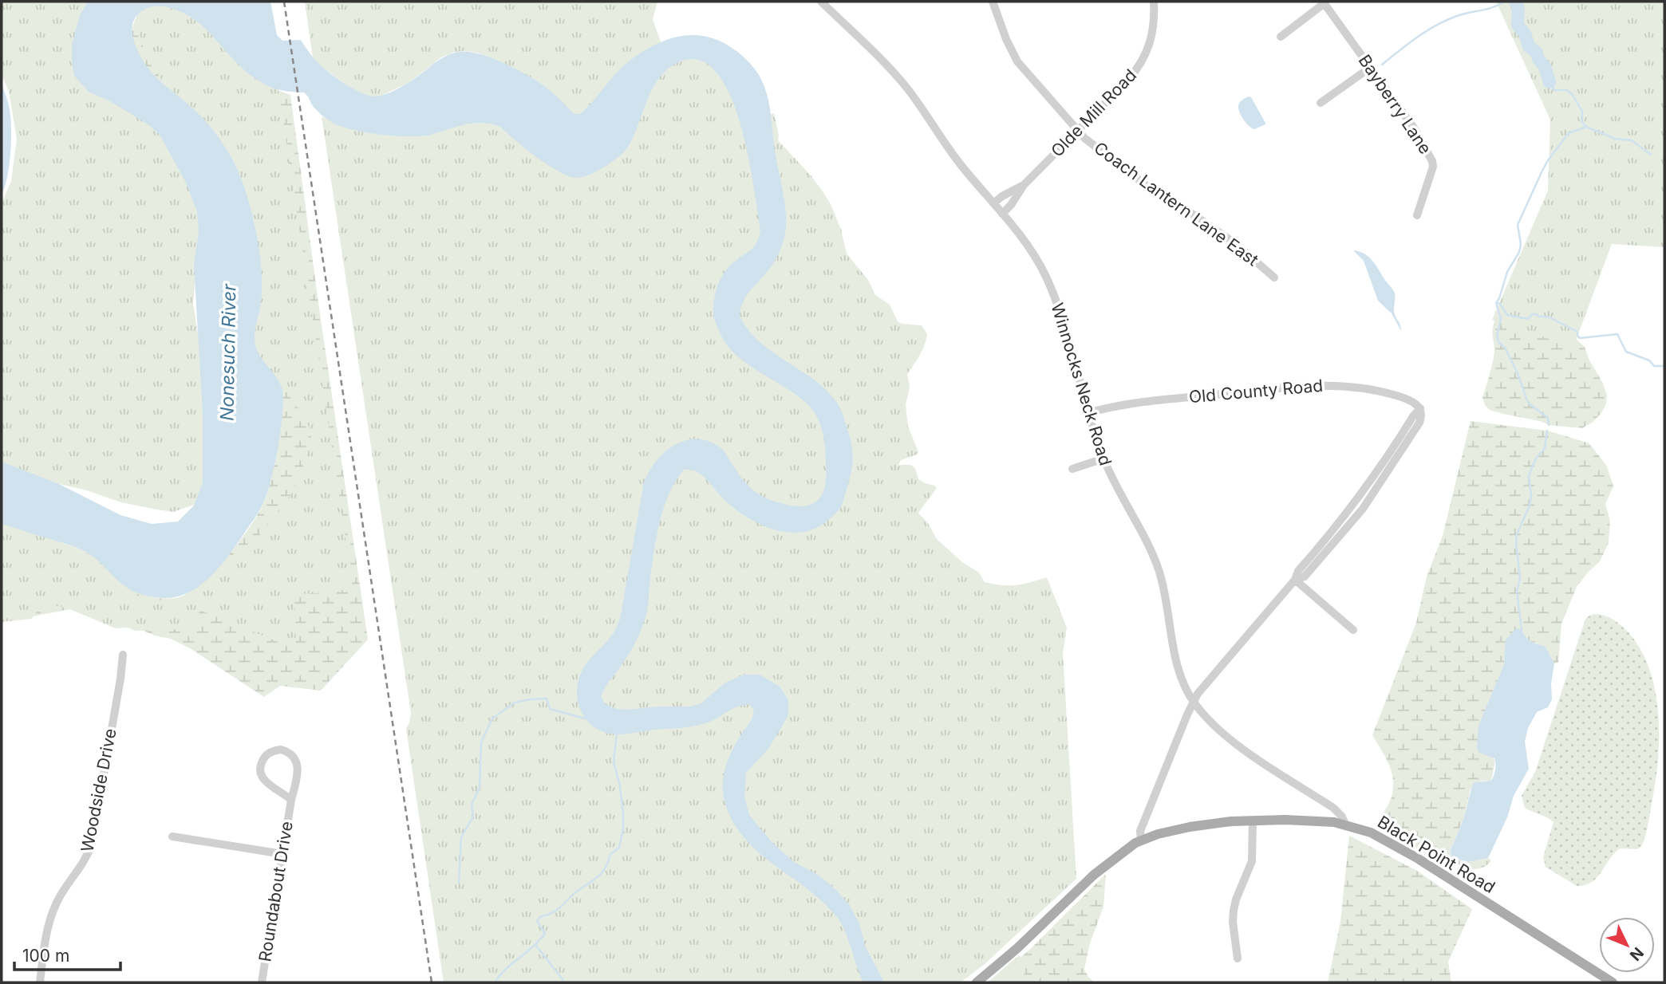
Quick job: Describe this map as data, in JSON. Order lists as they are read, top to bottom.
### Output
{
  "streets": {
    "main road": ["Black Point Road"],
    "street": [
      "Bayberry Lane",
      "Olde Mill Road",
      "Coach Lantern Lane East",
      "Winnocks Neck Road",
      "Old County Road",
      "Woodside Drive",
      "Roundabout Drive"
    ]
  },
  "crossings": [
    ["Olde Mill Road", "Coach Lantern Lane East"],
    ["Olde Mill Road", "Winnocks Neck Road"],
    ["Winnocks Neck Road", "Old County Road"],
    ["Winnocks Neck Road", "Black Point Road"],
    ["Old County Road", "Black Point Road"]
  ],
  "water": ["Nonesuch River"],
  "scale_bar": "100 m",
  "north": "bottom right"
}
